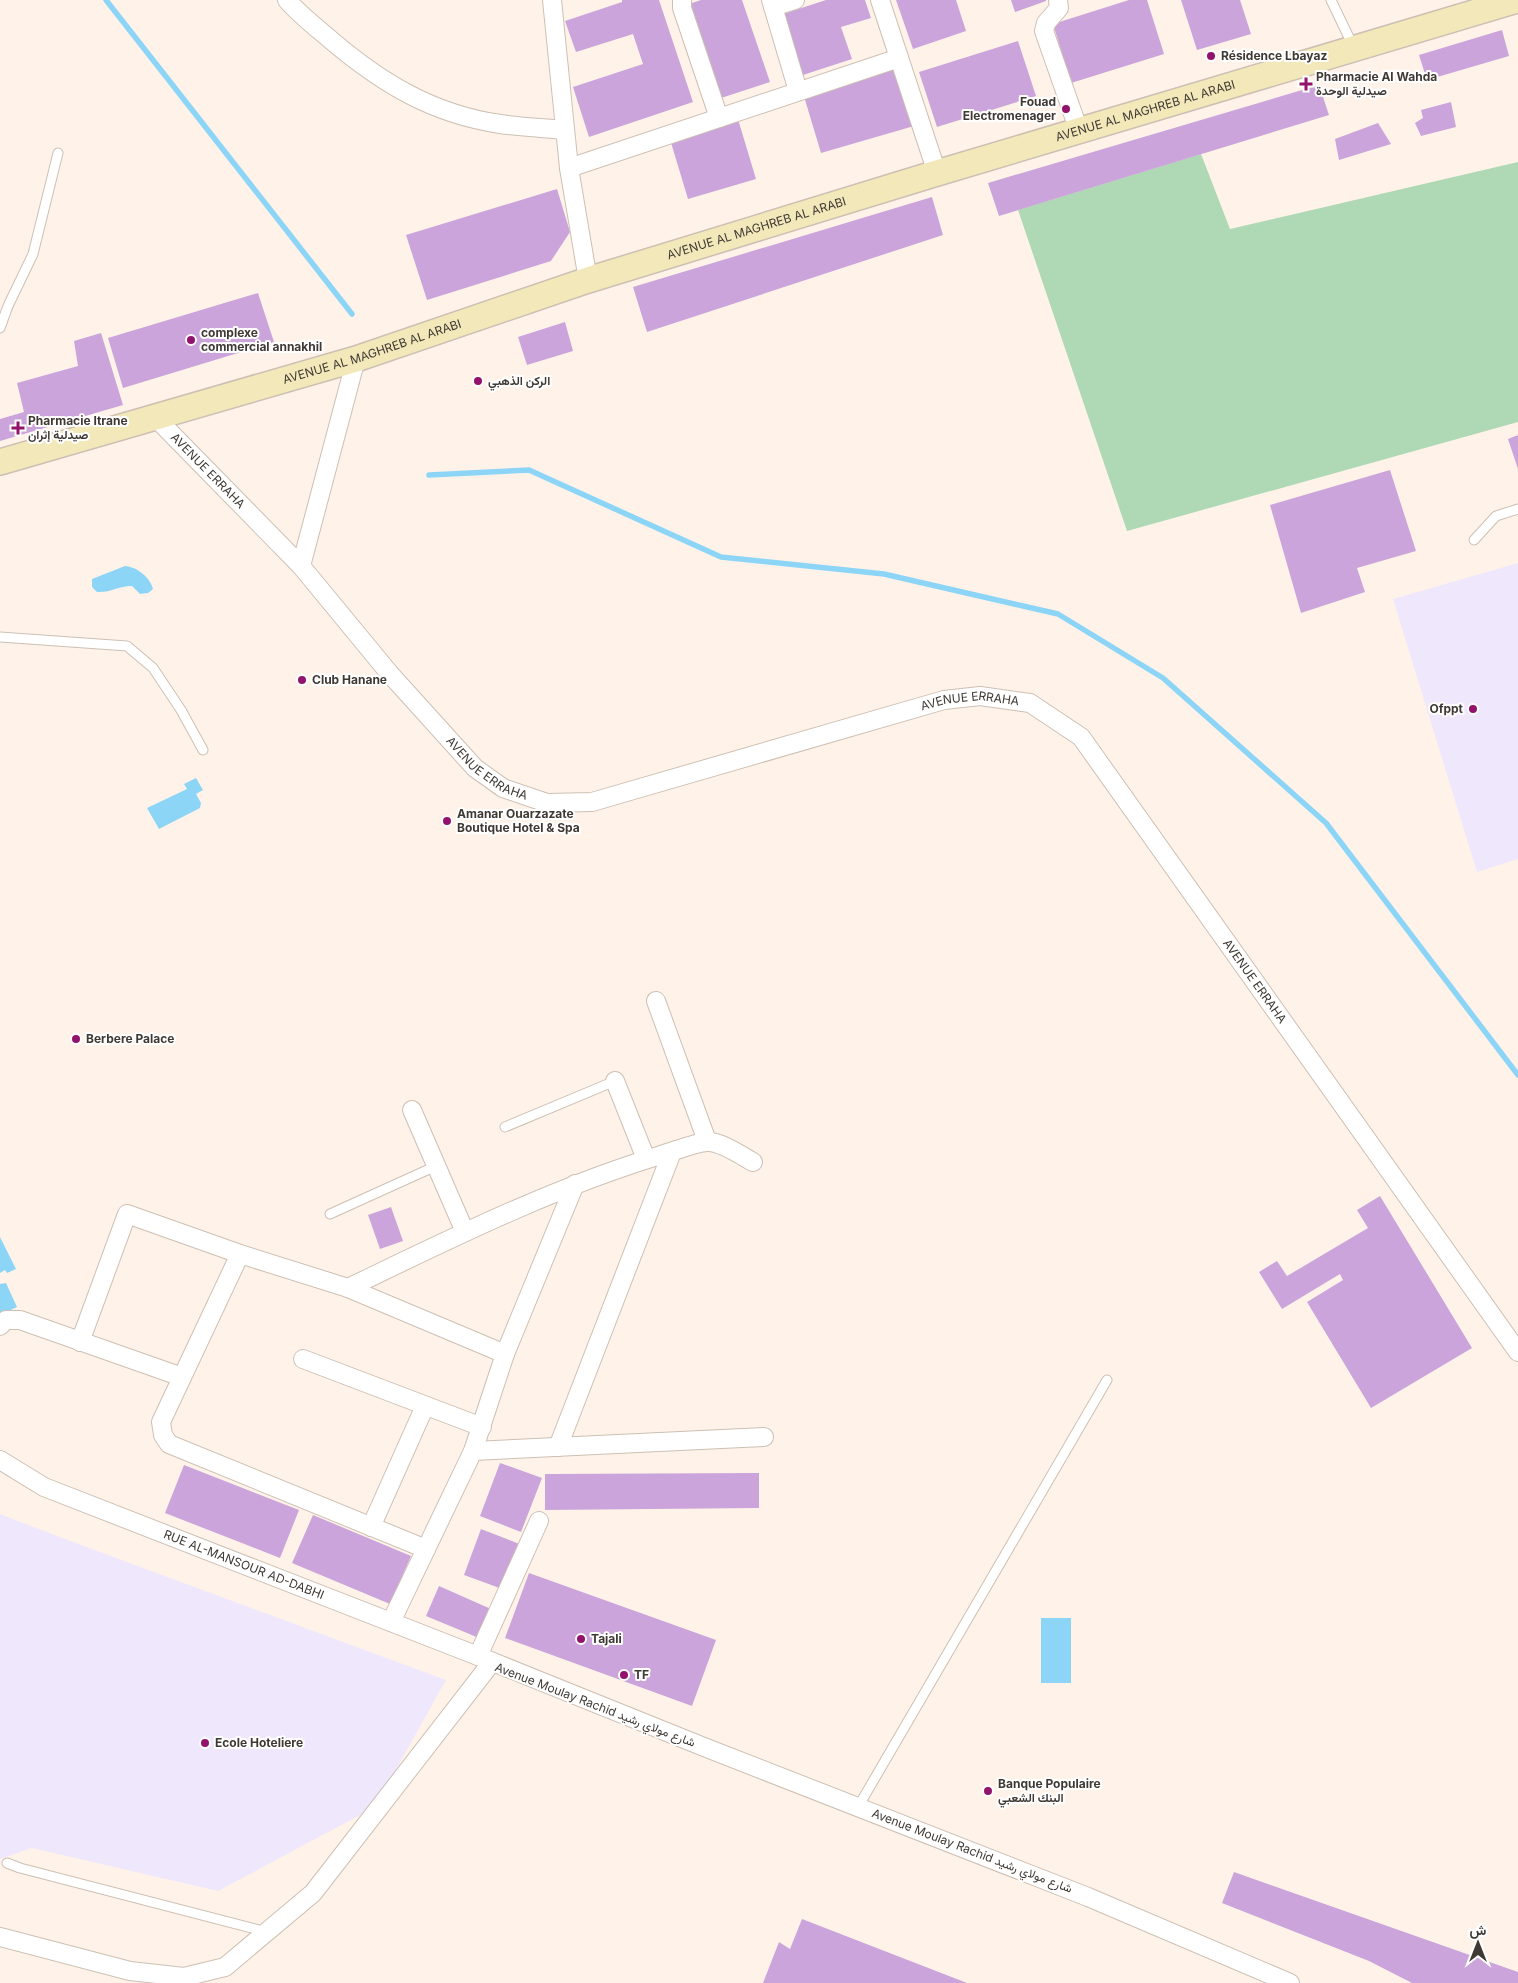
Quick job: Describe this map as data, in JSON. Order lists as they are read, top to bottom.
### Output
{
  "streets": {
    "main road": ["AVENUE AL MAGHREB AL ARABI"],
    "street": ["AVENUE ERRAHA", "RUE AL-MANSOUR AD-DABHI", "Avenue Moulay Rachid شارع مولاي رشيد"]
  },
  "crossings": [
    ["AVENUE AL MAGHREB AL ARABI", "AVENUE ERRAHA"],
    ["RUE AL-MANSOUR AD-DABHI", "Avenue Moulay Rachid شارع مولاي رشيد"]
  ],
  "places": {
    "other": [
      "Résidence Lbayaz",
      "Fouad Electromenager",
      "complexe commercial annakhil",
      "الركن الذهبي",
      "Club Hanane",
      "Ofppt",
      "Amanar Ouarzazate Boutique Hotel & Spa",
      "Berbere Palace",
      "Tajali",
      "TF",
      "Ecole Hoteliere",
      "Banque Populaire البنك الشعبي"
    ],
    "health": ["Pharmacie Al Wahda صيدلية الوحدة", "Pharmacie Itrane صيدلية إثران"]
  },
  "north": "top"
}
